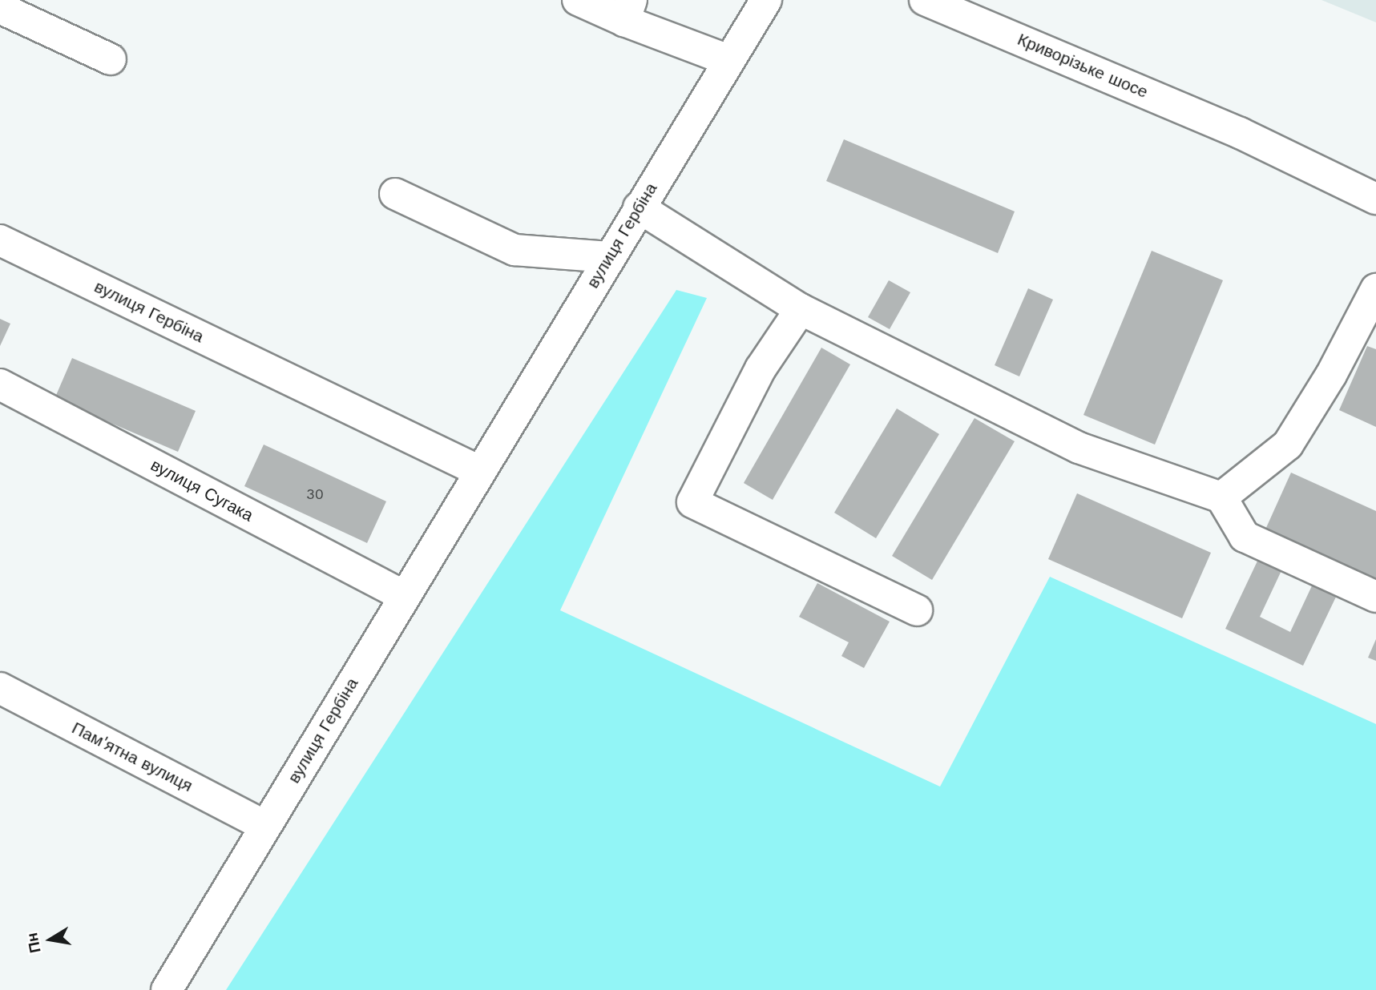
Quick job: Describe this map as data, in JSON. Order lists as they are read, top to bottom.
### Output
{
  "streets": {
    "main road": [
      "Криворізьке шосе",
      "вулиця Гербіна",
      "вулиця Сугака",
      "Пам'ятна вулиця"
    ]
  },
  "crossings": [
    ["вулиця Гербіна", "вулиця Сугака"],
    ["вулиця Гербіна", "Пам'ятна вулиця"]
  ],
  "house_numbers": ["30"],
  "north": "left"
}
